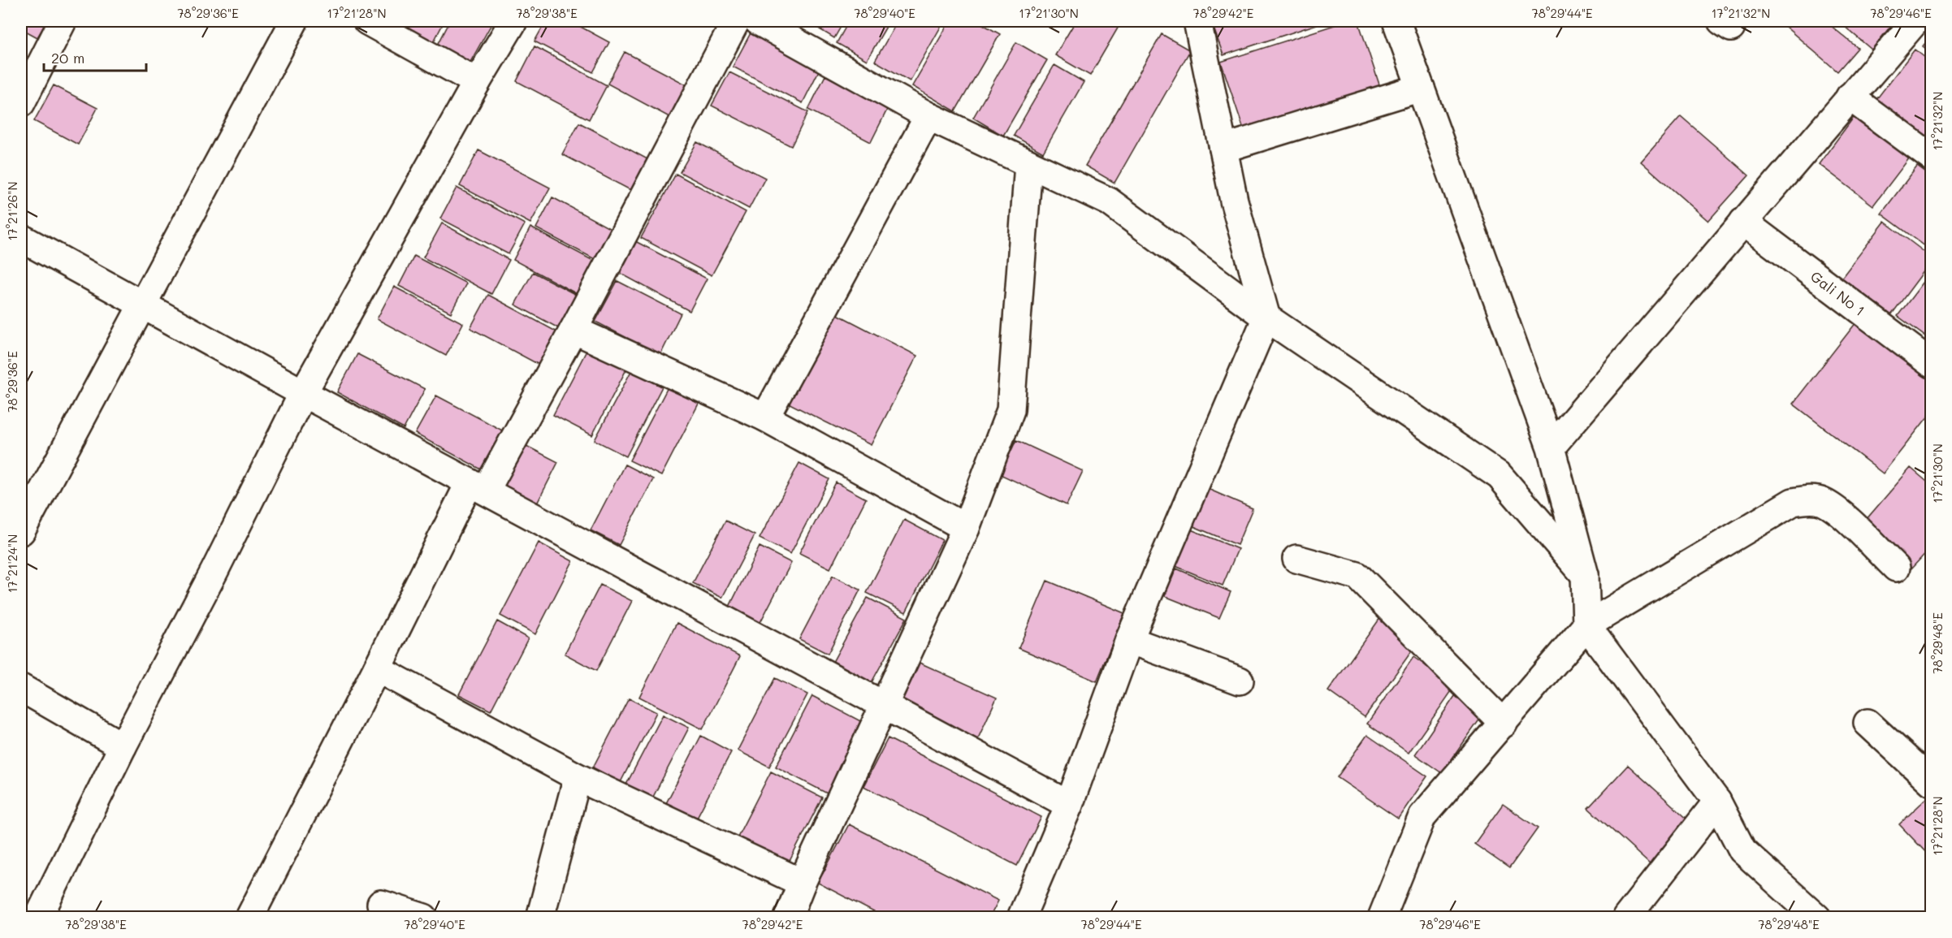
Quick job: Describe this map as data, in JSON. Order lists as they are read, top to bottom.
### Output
{
  "streets": {
    "street": ["Gali No 1"]
  },
  "scale_bar": "20 m",
  "coordinates": [
    "78°29'36\"E",
    "17°21'28\"N",
    "78°29'38\"E",
    "78°29'40\"E",
    "17°21'30\"N",
    "78°29'42\"E",
    "78°29'44\"E",
    "17°21'32\"N",
    "78°29'46\"E",
    "17°21'26\"N",
    "17°21'24\"N",
    "78°29'48\"E"
  ]
}
